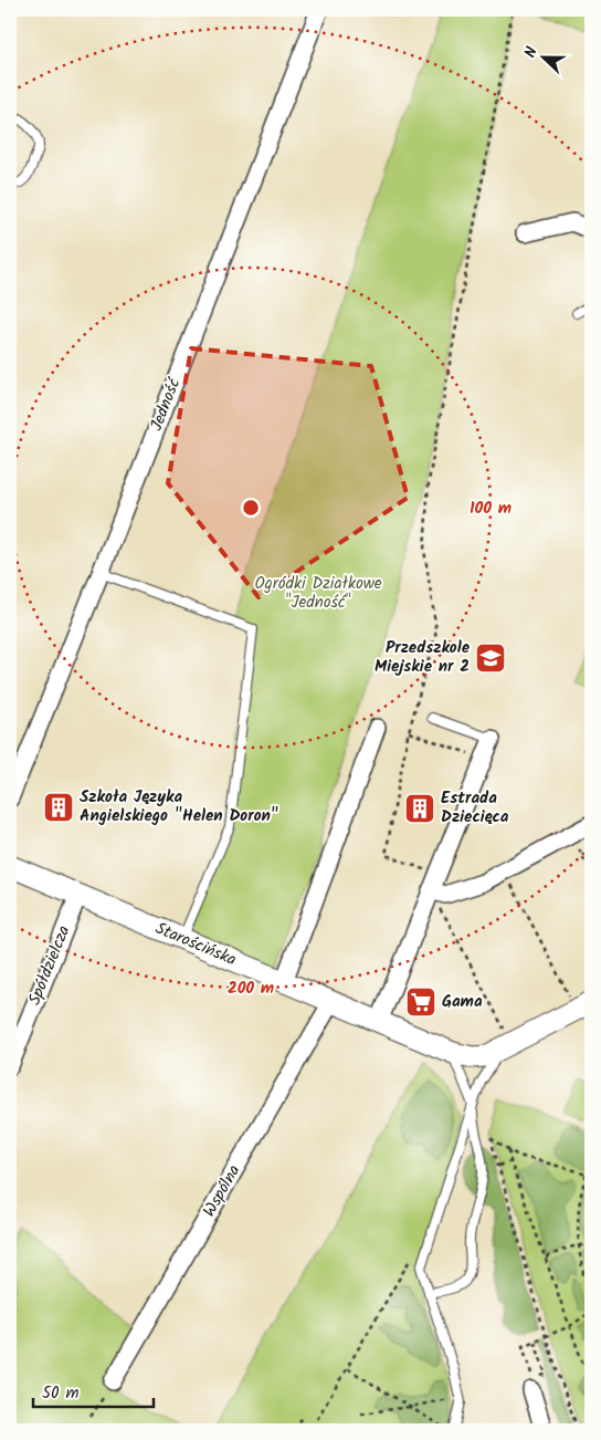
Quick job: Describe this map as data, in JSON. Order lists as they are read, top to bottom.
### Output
{
  "streets": {
    "street": [
      "Jedność",
      "Starościńska",
      "Spółdzielcza",
      "Wspólna"
    ]
  },
  "crossings": [
    ["Starościńska", "Spółdzielcza"],
    ["Starościńska", "Wspólna"]
  ],
  "parks": ["Ogródki Działkowe \"Jedność\""],
  "places": {
    "school or university": ["Przedszkole Miejskie nr 2"],
    "building": ["Szkoła Języka Angielskiego \"Helen Doron\"", "Estrada Dziecięca"],
    "supermarket": ["Gama"]
  },
  "scale_bar": "50 m",
  "north": "left",
  "rings": ["100 m", "200 m"]
}
